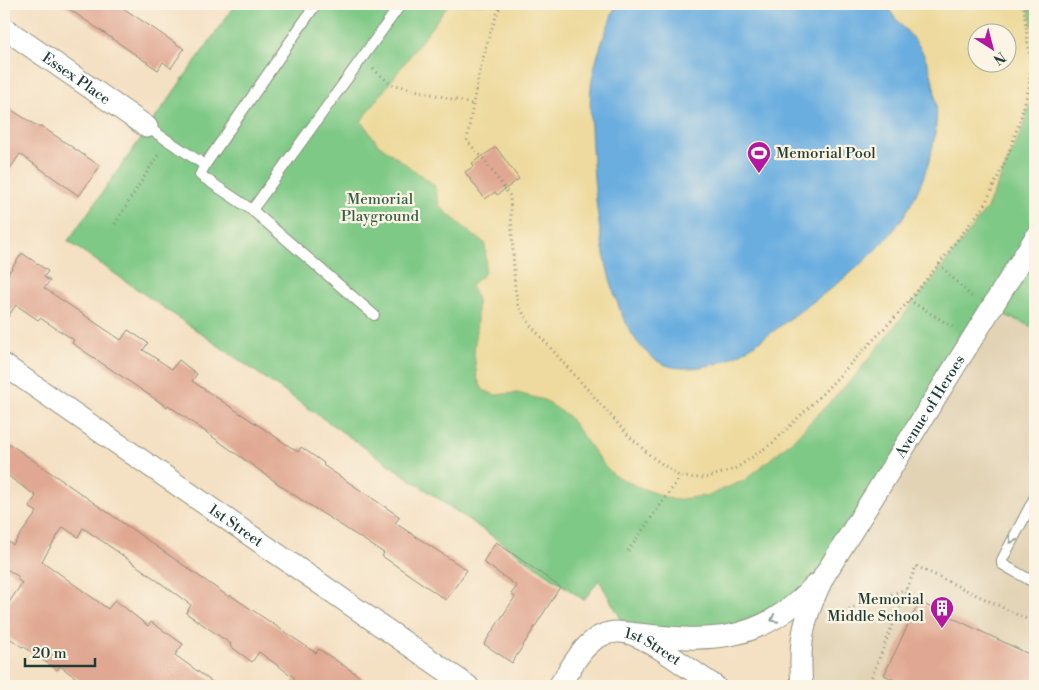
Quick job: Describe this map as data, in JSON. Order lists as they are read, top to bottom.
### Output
{
  "streets": {
    "street": ["Essex Place", "Avenue of Heroes", "1st Street"]
  },
  "crossings": [
    ["Avenue of Heroes", "1st Street"]
  ],
  "parks": ["Memorial Playground"],
  "places": {
    "sports": ["Memorial Pool"],
    "building": ["Memorial Middle School"]
  },
  "scale_bar": "20 m",
  "north": "bottom right"
}
